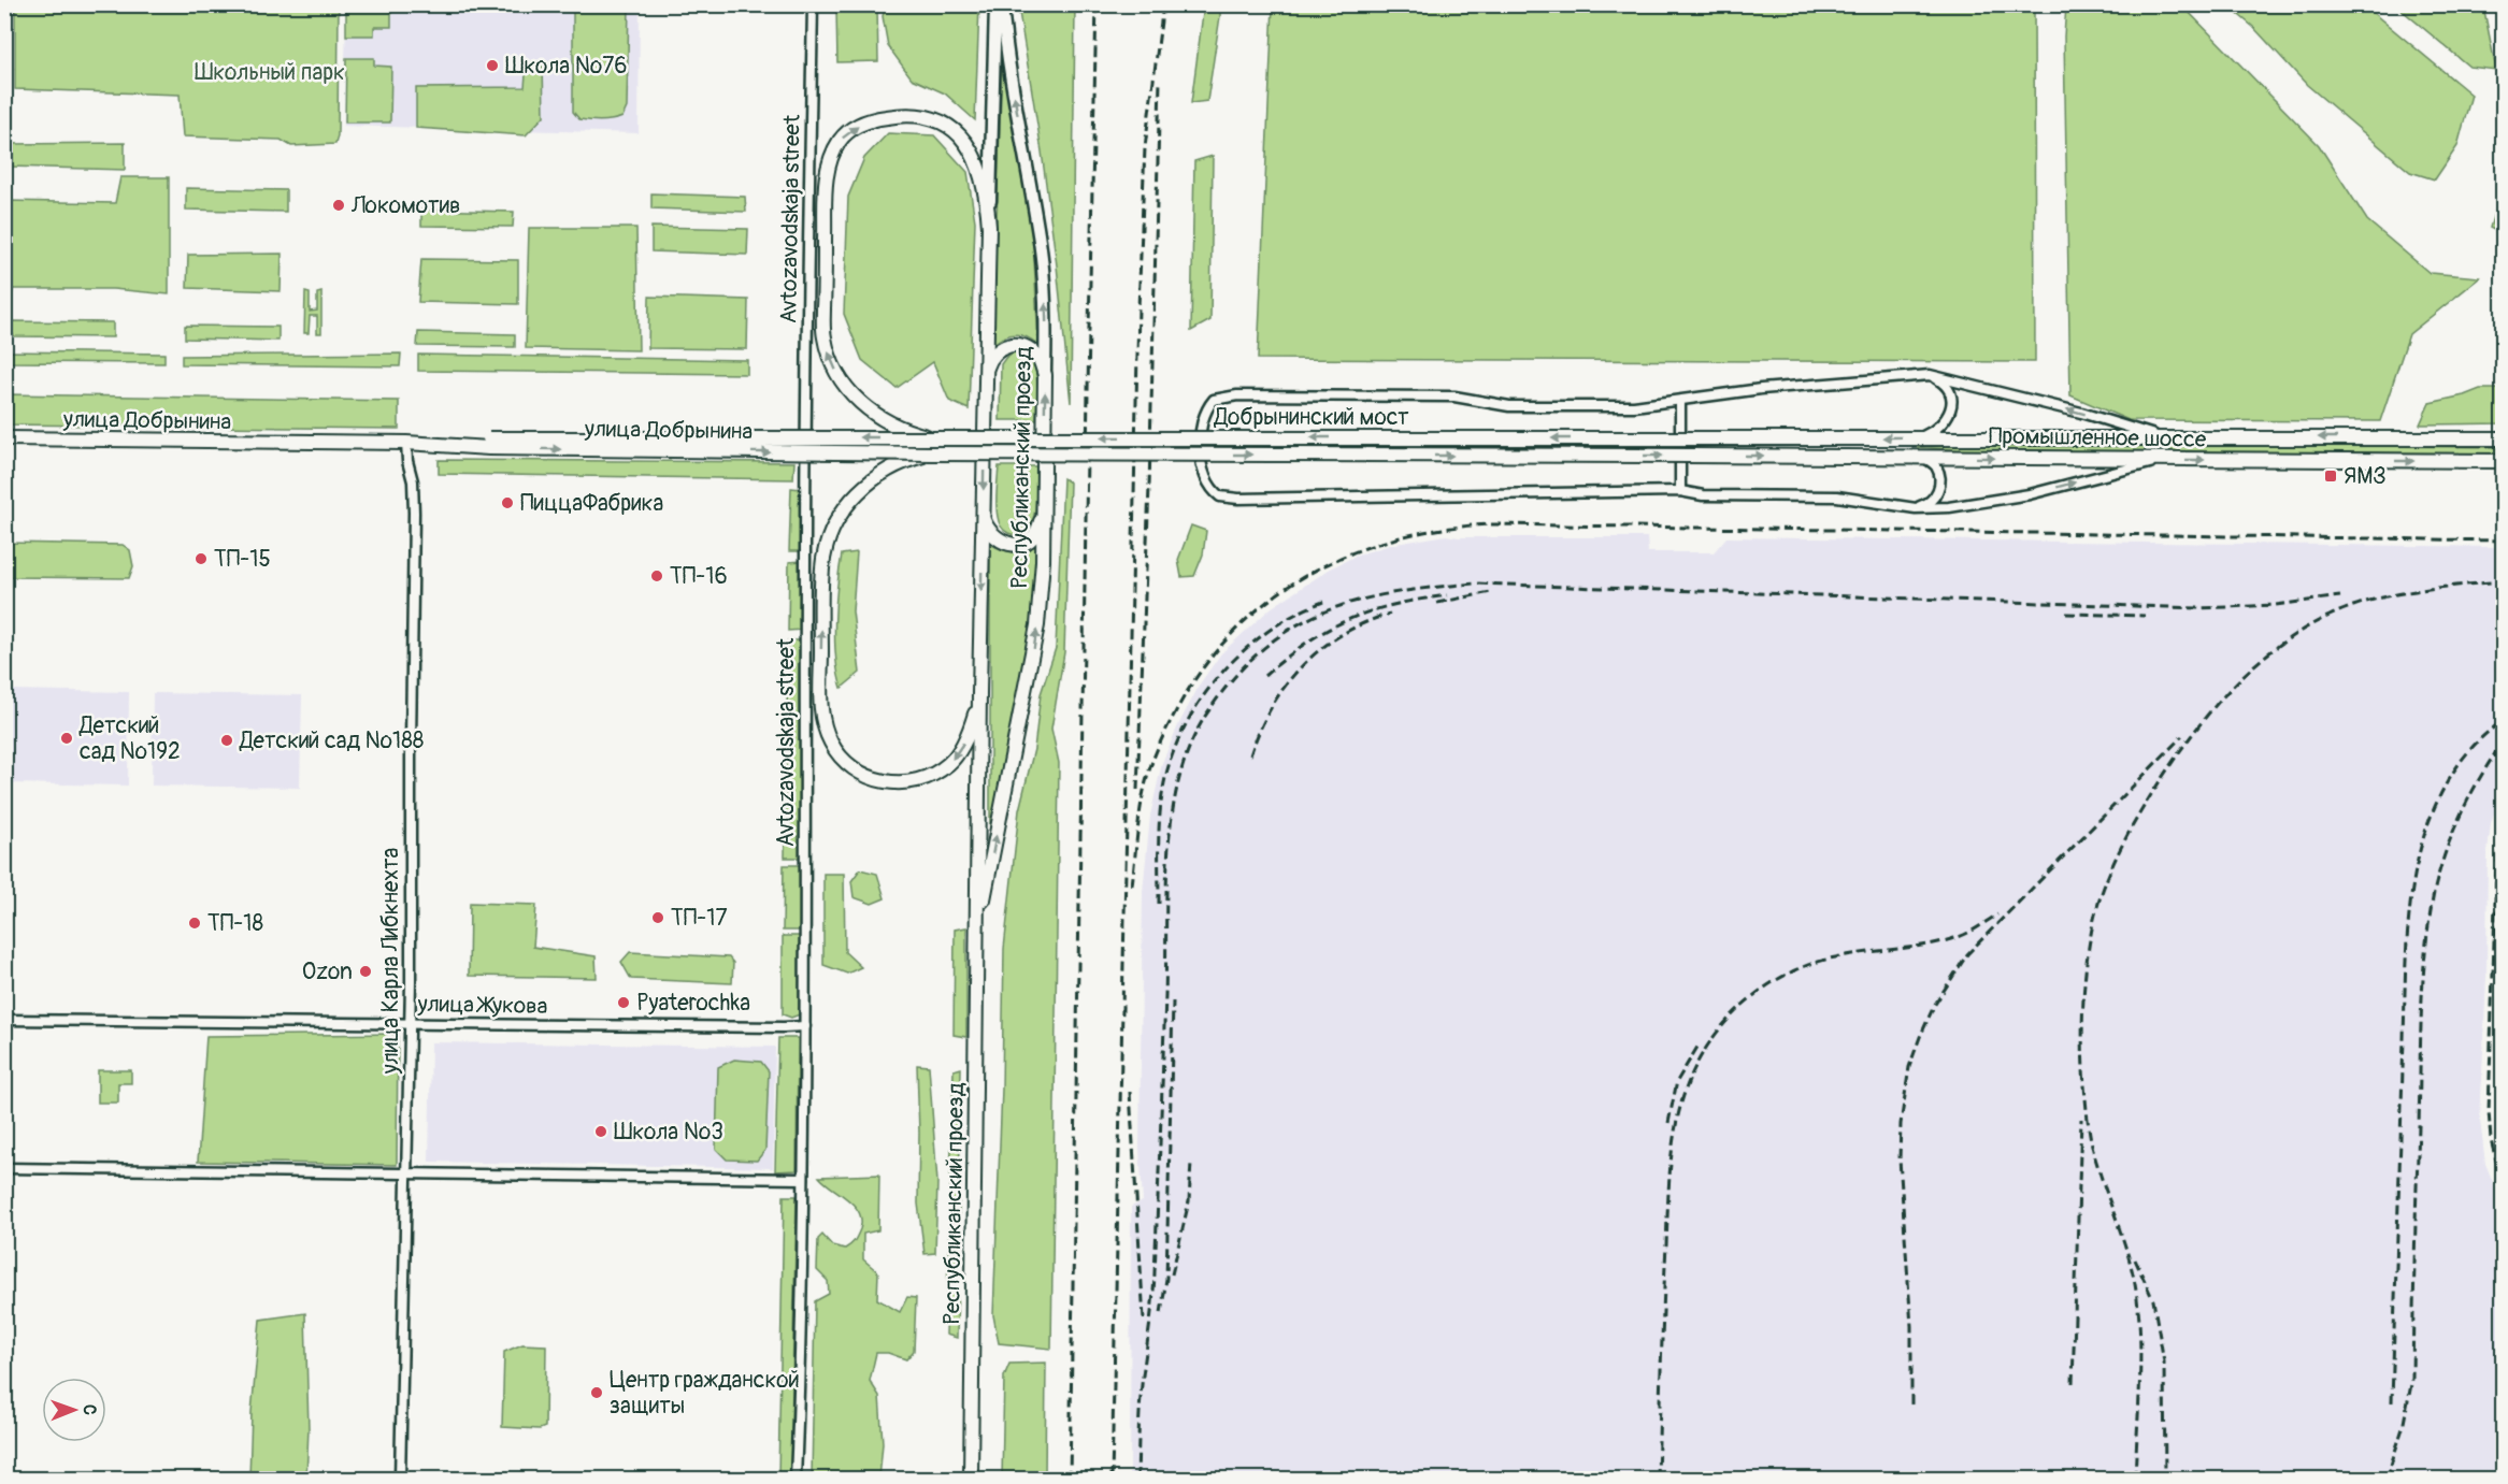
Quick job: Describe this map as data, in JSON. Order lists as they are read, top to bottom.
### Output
{
  "streets": {
    "main road": [
      "Добрынинский мост",
      "улица Добрынина",
      "Промышленное шоссе",
      "Республиканский проезд"
    ],
    "street": ["Avtozavodskaja street", "улица Карла Либкнехта", "улица Жукова"]
  },
  "crossings": [
    ["Avtozavodskaja street", "улица Жукова"],
    ["Добрынинский мост", "улица Добрынина"],
    ["Добрынинский мост", "Промышленное шоссе"],
    ["улица Добрынина", "улица Карла Либкнехта"],
    ["улица Карла Либкнехта", "улица Жукова"]
  ],
  "parks": ["Школьный парк"],
  "places": {
    "other": [
      "Школа №76",
      "Локомотив",
      "ПиццаФабрика",
      "ТП-15",
      "ТП-16",
      "Детский сад №192",
      "Детский сад №188",
      "ТП-17",
      "ТП-18",
      "Ozon",
      "Pyaterochka",
      "Школа №3",
      "Центр гражданской защиты"
    ],
    "transit": ["ЯМЗ"]
  },
  "north": "right"
}
